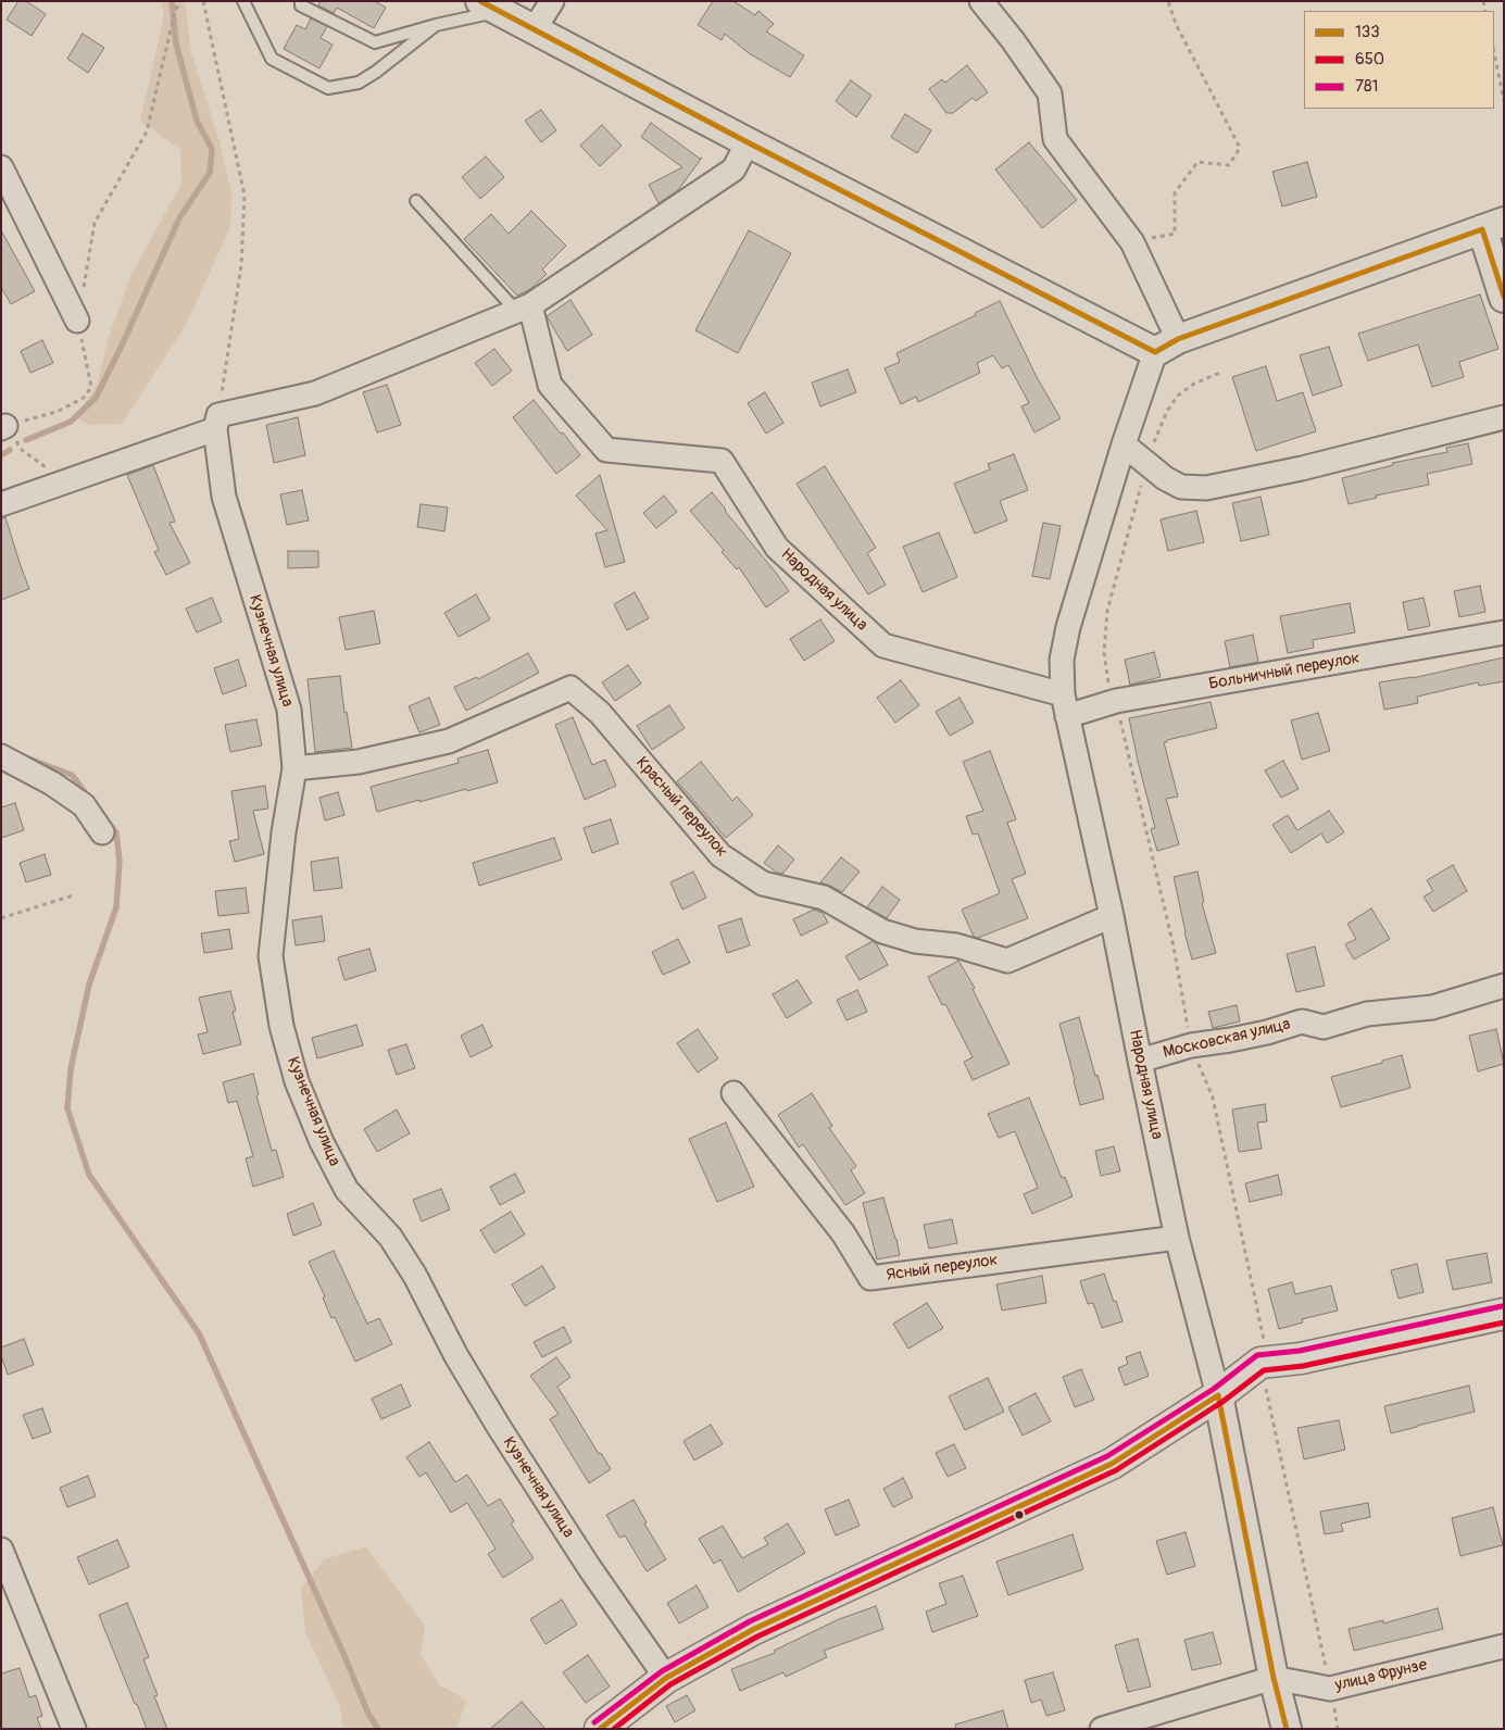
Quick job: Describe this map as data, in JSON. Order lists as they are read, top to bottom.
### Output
{
  "streets": {
    "street": [
      "Народная улица",
      "Кузнечная улица",
      "Больничный переулок",
      "Красный переулок",
      "Московская улица",
      "Ясный переулок",
      "улица Фрунзе"
    ]
  },
  "crossings": [
    ["Народная улица", "Больничный переулок"],
    ["Народная улица", "Красный переулок"],
    ["Народная улица", "Московская улица"],
    ["Народная улица", "Ясный переулок"],
    ["Народная улица", "улица Фрунзе"],
    ["Кузнечная улица", "Красный переулок"]
  ],
  "lines": ["transit line 133", "transit line 781", "transit line 650"],
  "legend": ["133", "650", "781"]
}
